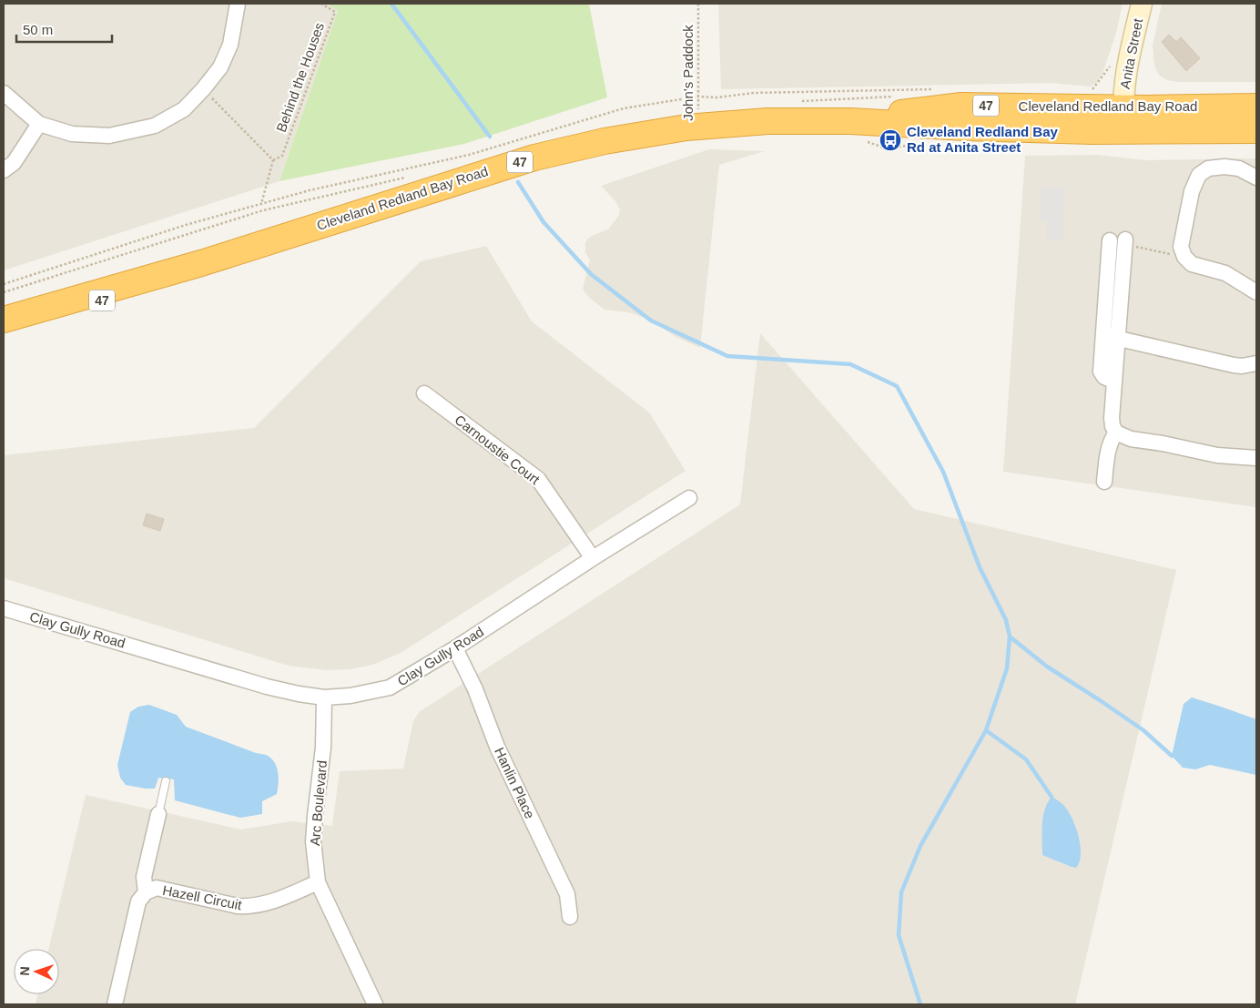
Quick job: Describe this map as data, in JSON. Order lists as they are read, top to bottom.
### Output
{
  "streets": {
    "highway": ["47", "Cleveland Redland Bay Road"],
    "street": [
      "Anita Street",
      "Carnoustie Court",
      "Clay Gully Road",
      "Hanlin Place",
      "Arc Boulevard",
      "Hazell Circuit"
    ],
    "path": ["John's Paddock", "Behind the Houses"]
  },
  "crossings": [
    ["Anita Street", "Cleveland Redland Bay Road"],
    ["John's Paddock", "Cleveland Redland Bay Road"],
    ["Carnoustie Court", "Clay Gully Road"],
    ["Clay Gully Road", "Hanlin Place"],
    ["Clay Gully Road", "Arc Boulevard"],
    ["Arc Boulevard", "Hazell Circuit"]
  ],
  "places": {
    "bus stop": ["Cleveland Redland Bay Rd at Anita Street"]
  },
  "scale_bar": "50 m",
  "north": "left"
}
